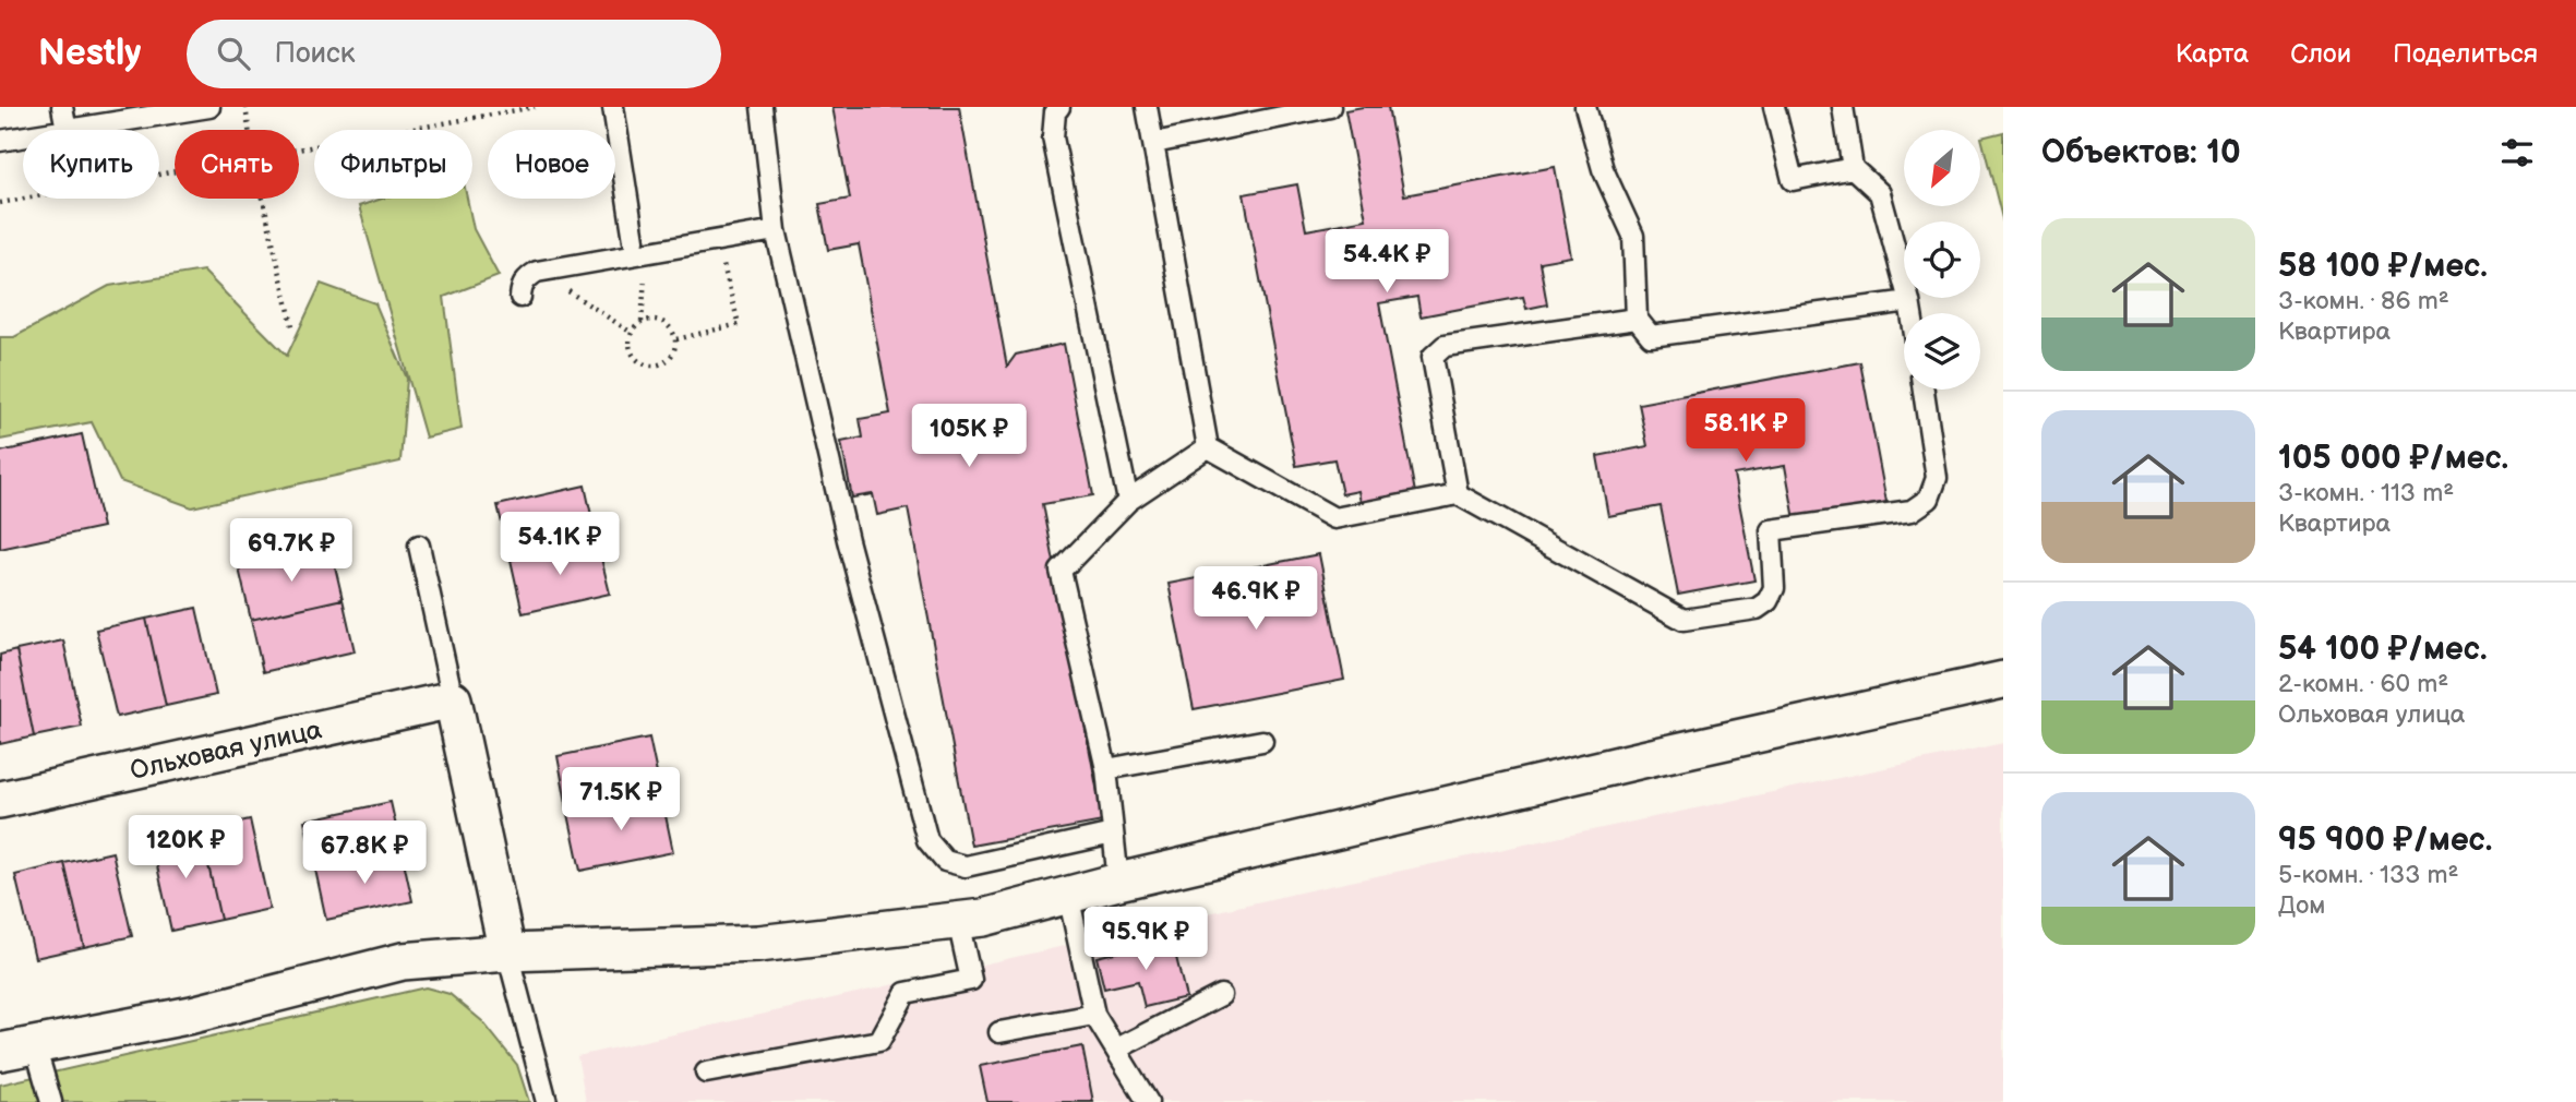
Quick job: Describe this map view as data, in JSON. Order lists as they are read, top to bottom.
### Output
{
  "streets": {
    "street": ["Ольховая улица"]
  },
  "north": "bottom left",
  "page": {
    "header": "Nestly",
    "search": "Поиск",
    "nav": ["Карта", "Слои", "Поделиться"],
    "heading": "Объектов: 10",
    "chip": [
      "Купить",
      "Снять",
      "Фильтры",
      "Новое"
    ],
    "list": [
      {
        "name": "58 100 ₽/мес.",
        "note": "3-комн. · 86 m² · Квартира"
      },
      {
        "name": "105 000 ₽/мес.",
        "note": "3-комн. · 113 m² · Квартира"
      },
      {
        "name": "54 100 ₽/мес.",
        "note": "2-комн. · 60 m² · Ольховая улица"
      },
      {
        "name": "95 900 ₽/мес.",
        "note": "5-комн. · 133 m² · Дом"
      }
    ],
    "price": [
      "54.4K ₽",
      "58.1K ₽",
      "105K ₽",
      "54.1K ₽",
      "69.7K ₽",
      "46.9K ₽",
      "71.5K ₽",
      "120K ₽",
      "67.8K ₽",
      "95.9K ₽"
    ]
  }
}
